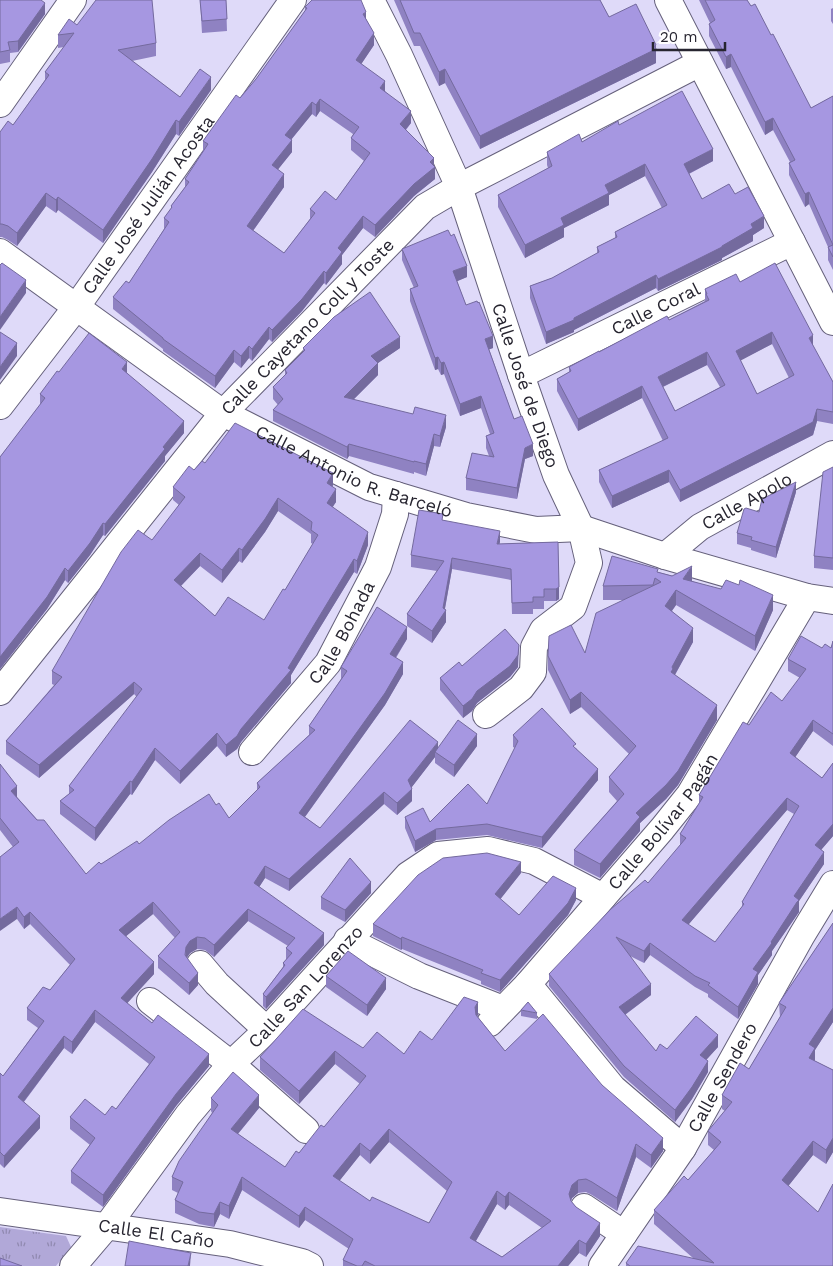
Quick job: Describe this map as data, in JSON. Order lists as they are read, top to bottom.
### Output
{
  "streets": {
    "street": [
      "Calle José Julián Acosta",
      "Calle Coral",
      "Calle Cayetano Coll y Toste",
      "Calle José de Diego",
      "Calle Antonio R. Barceló",
      "Calle Apolo",
      "Calle Bohada",
      "Calle Bolívar Pagán",
      "Calle San Lorenzo",
      "Calle Sendero",
      "Calle El Caño"
    ]
  },
  "crossings": [
    ["Calle José Julián Acosta", "Calle Antonio R. Barceló"],
    ["Calle Coral", "Calle José de Diego"],
    ["Calle Cayetano Coll y Toste", "Calle José de Diego"],
    ["Calle Cayetano Coll y Toste", "Calle Antonio R. Barceló"],
    ["Calle José de Diego", "Calle Antonio R. Barceló"],
    ["Calle Antonio R. Barceló", "Calle Bohada"],
    ["Calle Bolívar Pagán", "Calle San Lorenzo"],
    ["Calle San Lorenzo", "Calle El Caño"]
  ],
  "scale_bar": "20 m"
}
